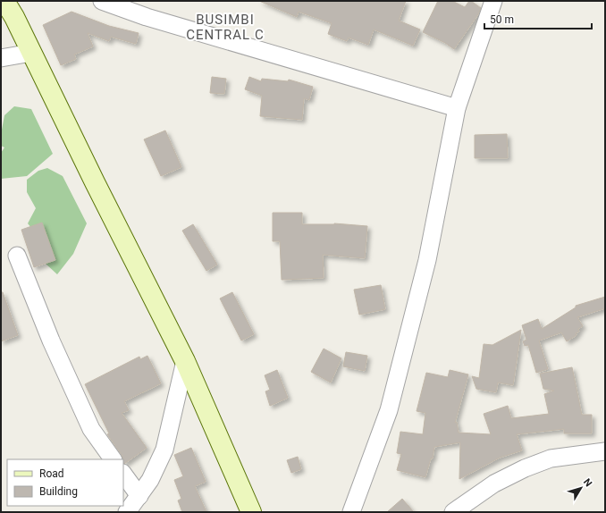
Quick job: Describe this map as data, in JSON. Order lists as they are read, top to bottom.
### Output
{
  "districts": ["BUSIMBI CENTRAL C"],
  "legend": ["Road", "Building"],
  "scale_bar": "50 m",
  "north": "top right"
}
